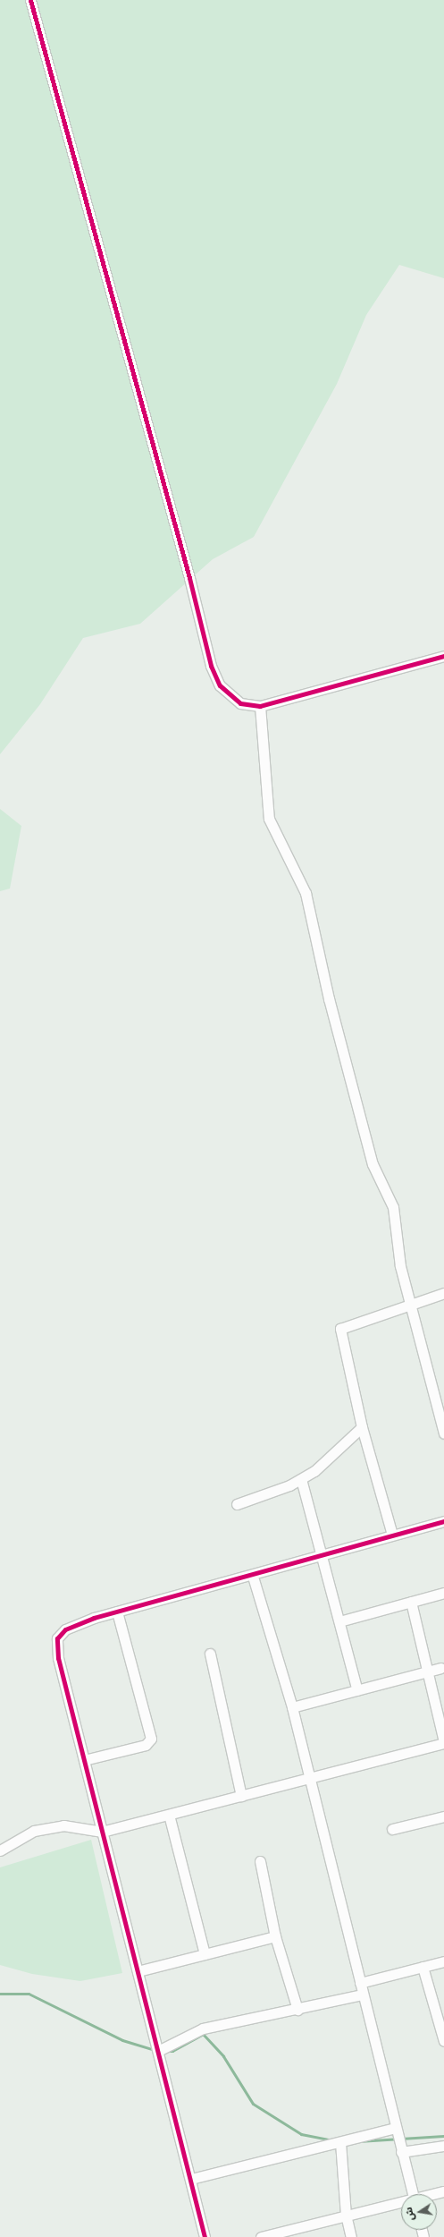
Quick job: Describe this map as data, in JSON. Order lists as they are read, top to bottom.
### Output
{
  "north": "left"
}
